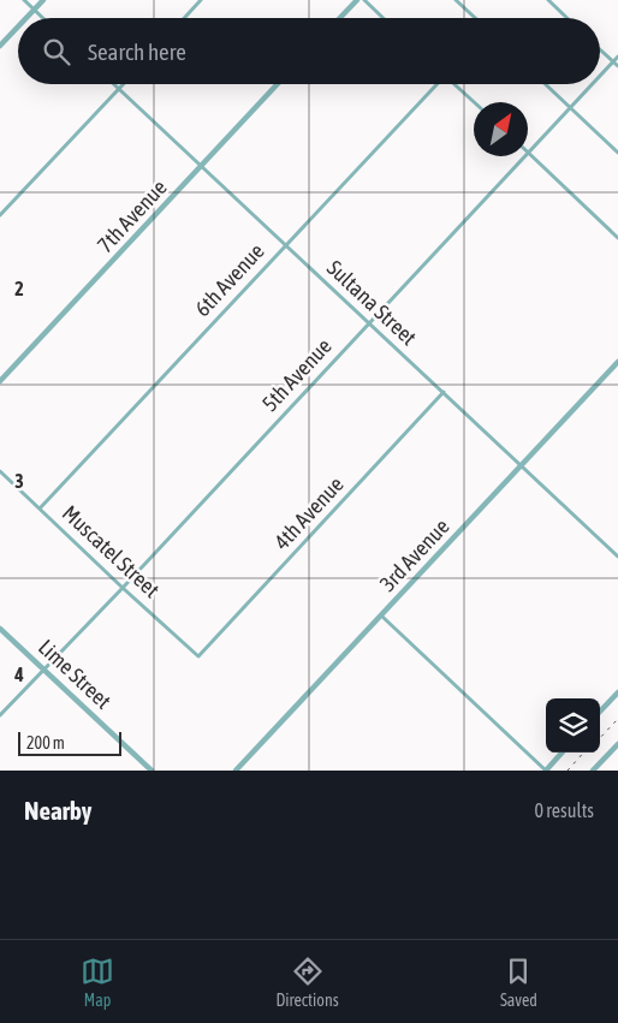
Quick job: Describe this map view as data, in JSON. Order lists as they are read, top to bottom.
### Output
{
  "streets": {
    "street": [
      "7th Avenue",
      "6th Avenue",
      "Sultana Street",
      "5th Avenue",
      "4th Avenue",
      "Muscatel Street",
      "3rd Avenue",
      "Lime Street"
    ]
  },
  "crossings": [
    ["7th Avenue", "Sultana Street"],
    ["6th Avenue", "Sultana Street"],
    ["6th Avenue", "Muscatel Street"],
    ["Sultana Street", "5th Avenue"],
    ["Sultana Street", "4th Avenue"],
    ["Sultana Street", "3rd Avenue"],
    ["5th Avenue", "Muscatel Street"],
    ["5th Avenue", "Lime Street"],
    ["4th Avenue", "Muscatel Street"]
  ],
  "scale_bar": "200 m",
  "north": "top right",
  "page": {
    "search": "Search here",
    "scale": "200 m",
    "heading": ["Nearby", "0 results"],
    "nav": ["Map", "Directions", "Saved"]
  },
  "grid": {
    "rows": ["2", "3", "4"]
  }
}
